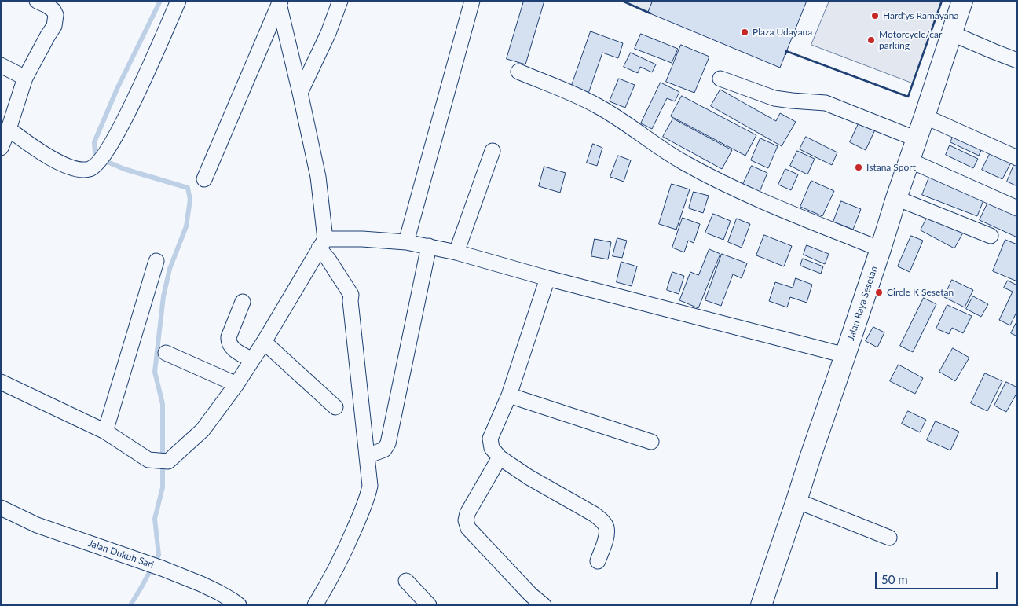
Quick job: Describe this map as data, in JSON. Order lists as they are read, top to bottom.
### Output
{
  "streets": {
    "main road": ["Jalan Raya Sesetan"],
    "street": ["Jalan Dukuh Sari"]
  },
  "places": [
    "Hard'ys Ramayana",
    "Plaza Udayana",
    "Motorcycle/car parking",
    "Istana Sport",
    "Circle K Sesetan"
  ],
  "scale_bar": "50 m"
}
